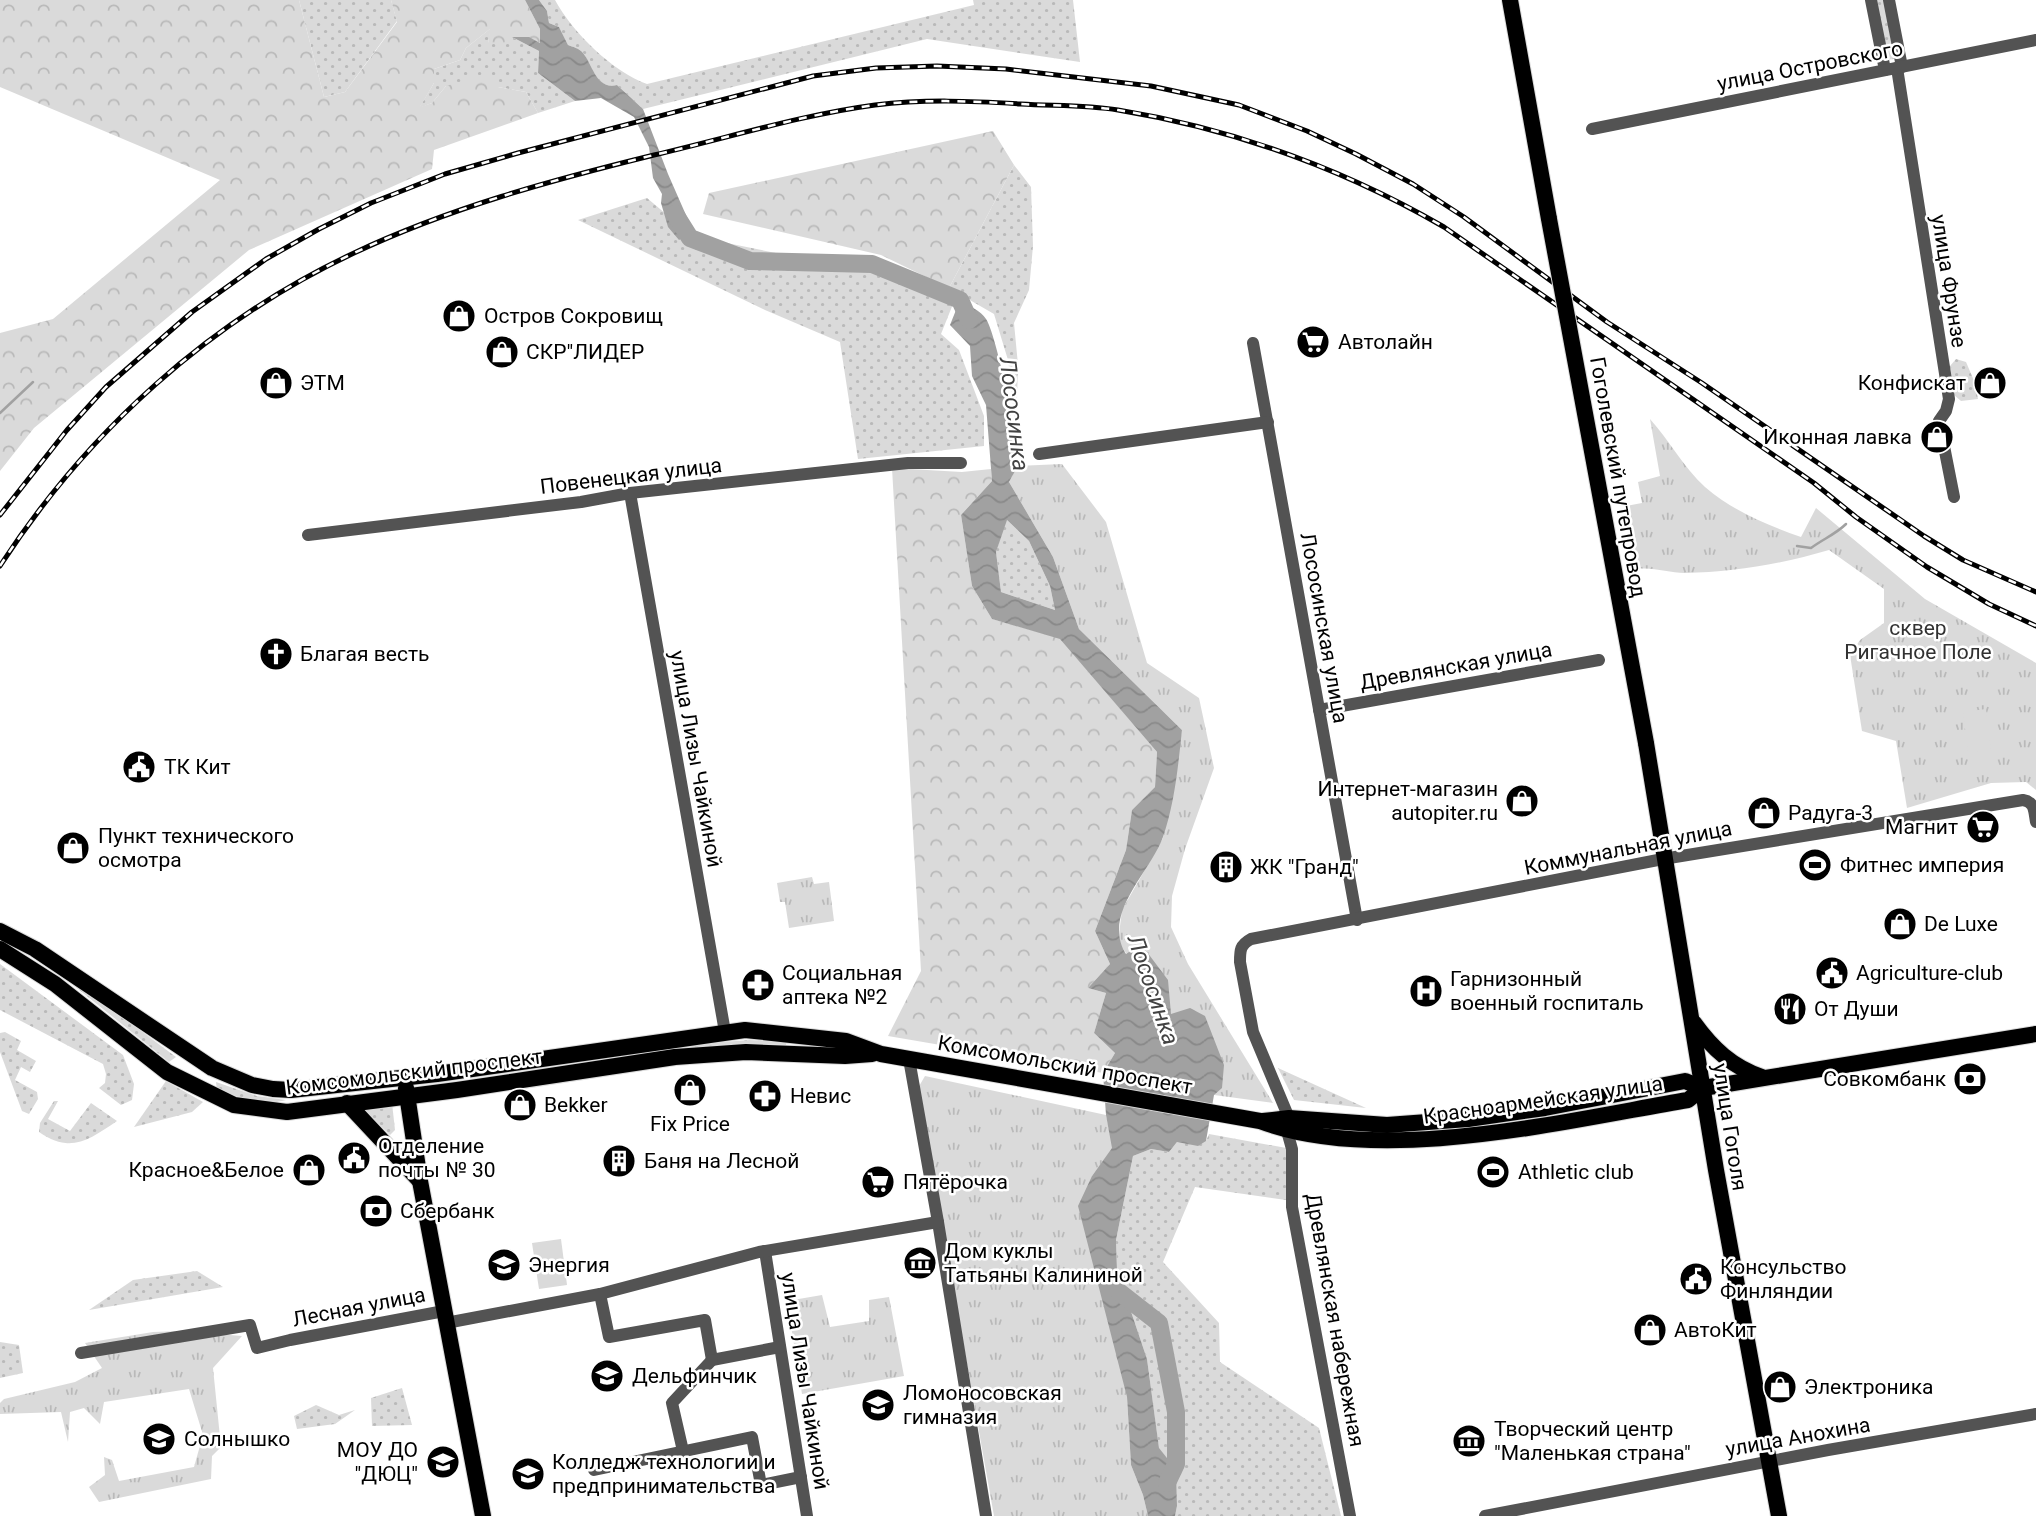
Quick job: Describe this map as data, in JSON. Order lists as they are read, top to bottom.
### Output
{
  "streets": {
    "main road": [
      "Гоголевский путепровод",
      "Комсомольский проспект",
      "Красноармейская улица",
      "улица Гоголя"
    ],
    "street": [
      "улица Островского",
      "улица Фрунзе",
      "Повенецкая улица",
      "Лососинская улица",
      "Древлянская улица",
      "улица Лизы Чайкиной",
      "Коммунальная улица",
      "Лесная улица",
      "Древлянская набережная",
      "улица Анохина"
    ]
  },
  "crossings": [
    ["улица Островского", "улица Фрунзе"],
    ["Повенецкая улица", "улица Лизы Чайкиной"],
    ["Гоголевский путепровод", "улица Гоголя"],
    ["Лососинская улица", "Древлянская улица"],
    ["Лососинская улица", "Коммунальная улица"],
    ["улица Лизы Чайкиной", "Комсомольский проспект"],
    ["улица Лизы Чайкиной", "Лесная улица"],
    ["Коммунальная улица", "улица Гоголя"],
    ["Коммунальная улица", "Древлянская набережная"],
    ["Комсомольский проспект", "Красноармейская улица"],
    ["Красноармейская улица", "улица Гоголя"],
    ["Красноармейская улица", "Древлянская набережная"],
    ["улица Гоголя", "улица Анохина"]
  ],
  "water": ["Лососинка"],
  "parks": ["сквер Ригачное Поле"],
  "places": {
    "shop": [
      "Остров Сокровищ",
      "СКР\"ЛИДЕР",
      "ЭТМ",
      "Конфискат",
      "Иконная лавка",
      "Интернет-магазин autopiter.ru",
      "Радуга-3",
      "Пункт технического осмотра",
      "De Luxe",
      "Fix Price",
      "Bekker",
      "Красное&Белое",
      "АвтоКит",
      "Электроника"
    ],
    "supermarket": ["Автолайн", "Магнит", "Пятёрочка"],
    "church": ["Благая весть"],
    "public building": [
      "ТК Кит",
      "Agriculture-club",
      "Отделение почты № 30",
      "Консульство Финляндии"
    ],
    "sports": ["Фитнес империя", "Athletic club"],
    "building": ["ЖК \"Гранд\"", "Баня на Лесной"],
    "pharmacy": ["Социальная аптека №2", "Невис"],
    "hospital": ["Гарнизонный военный госпиталь"],
    "restaurant": ["От Души"],
    "bank": ["Совкомбанк", "Сбербанк"],
    "museum": ["Дом куклы Татьяны Калининой", "Творческий центр \"Маленькая страна\""],
    "school or university": [
      "Энергия",
      "Дельфинчик",
      "Ломоносовская гимназия",
      "Солнышко",
      "МОУ ДО \"ДЮЦ\"",
      "Колледж технологии и предпринимательства"
    ]
  }
}
